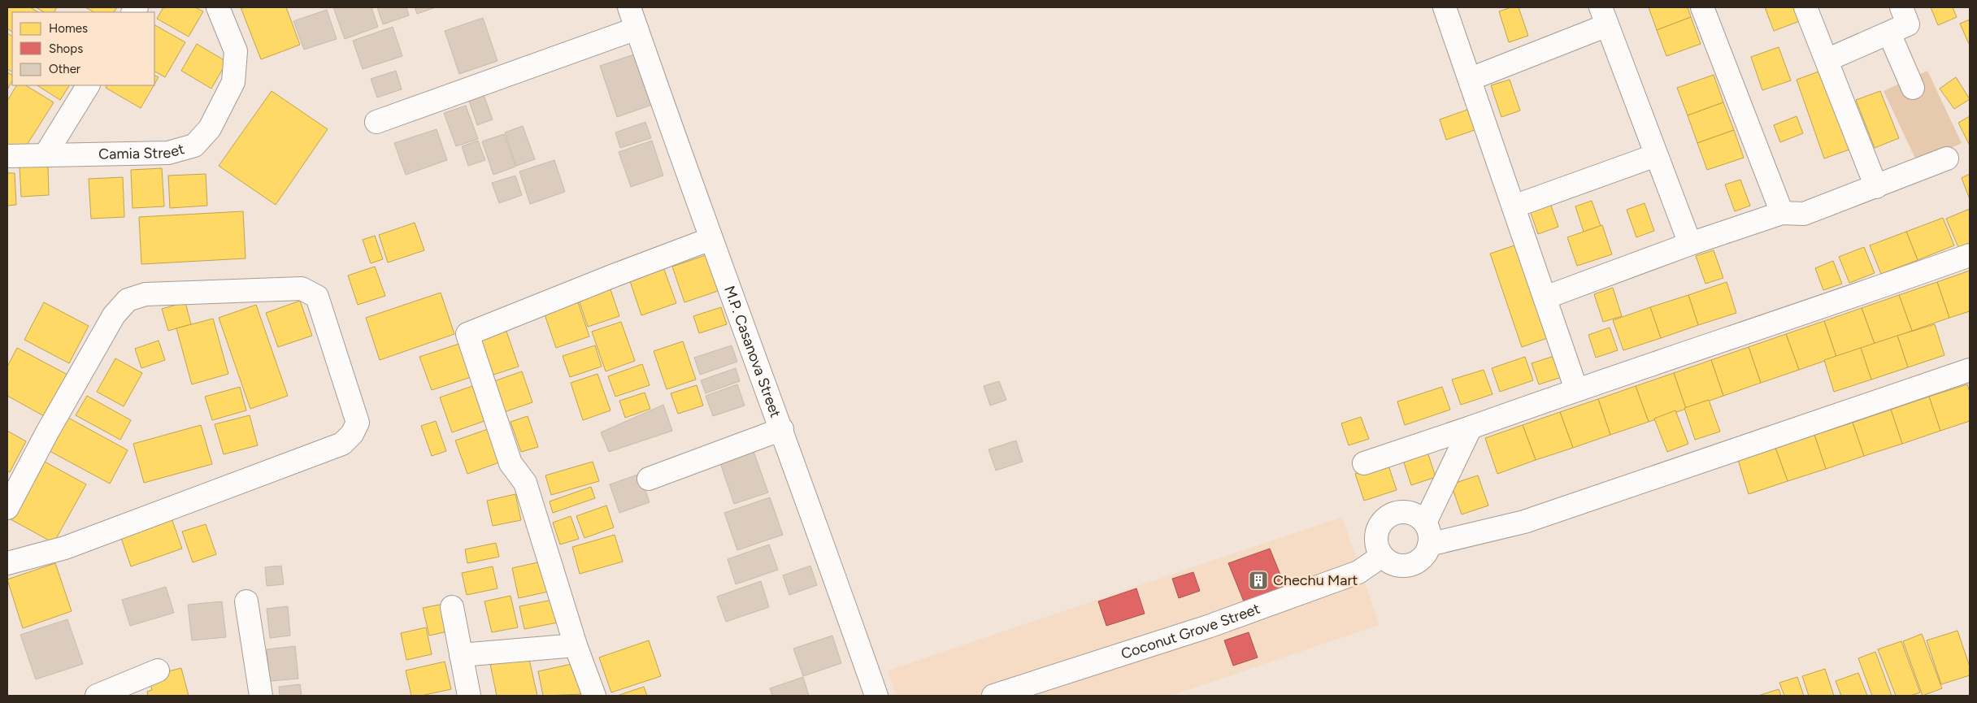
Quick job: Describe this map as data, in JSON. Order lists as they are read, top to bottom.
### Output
{
  "streets": {
    "street": ["Camia Street", "M.P. Casanova Street", "Coconut Grove Street"]
  },
  "places": {
    "building": ["Chechu Mart"]
  },
  "legend": ["Homes", "Shops", "Other"]
}
